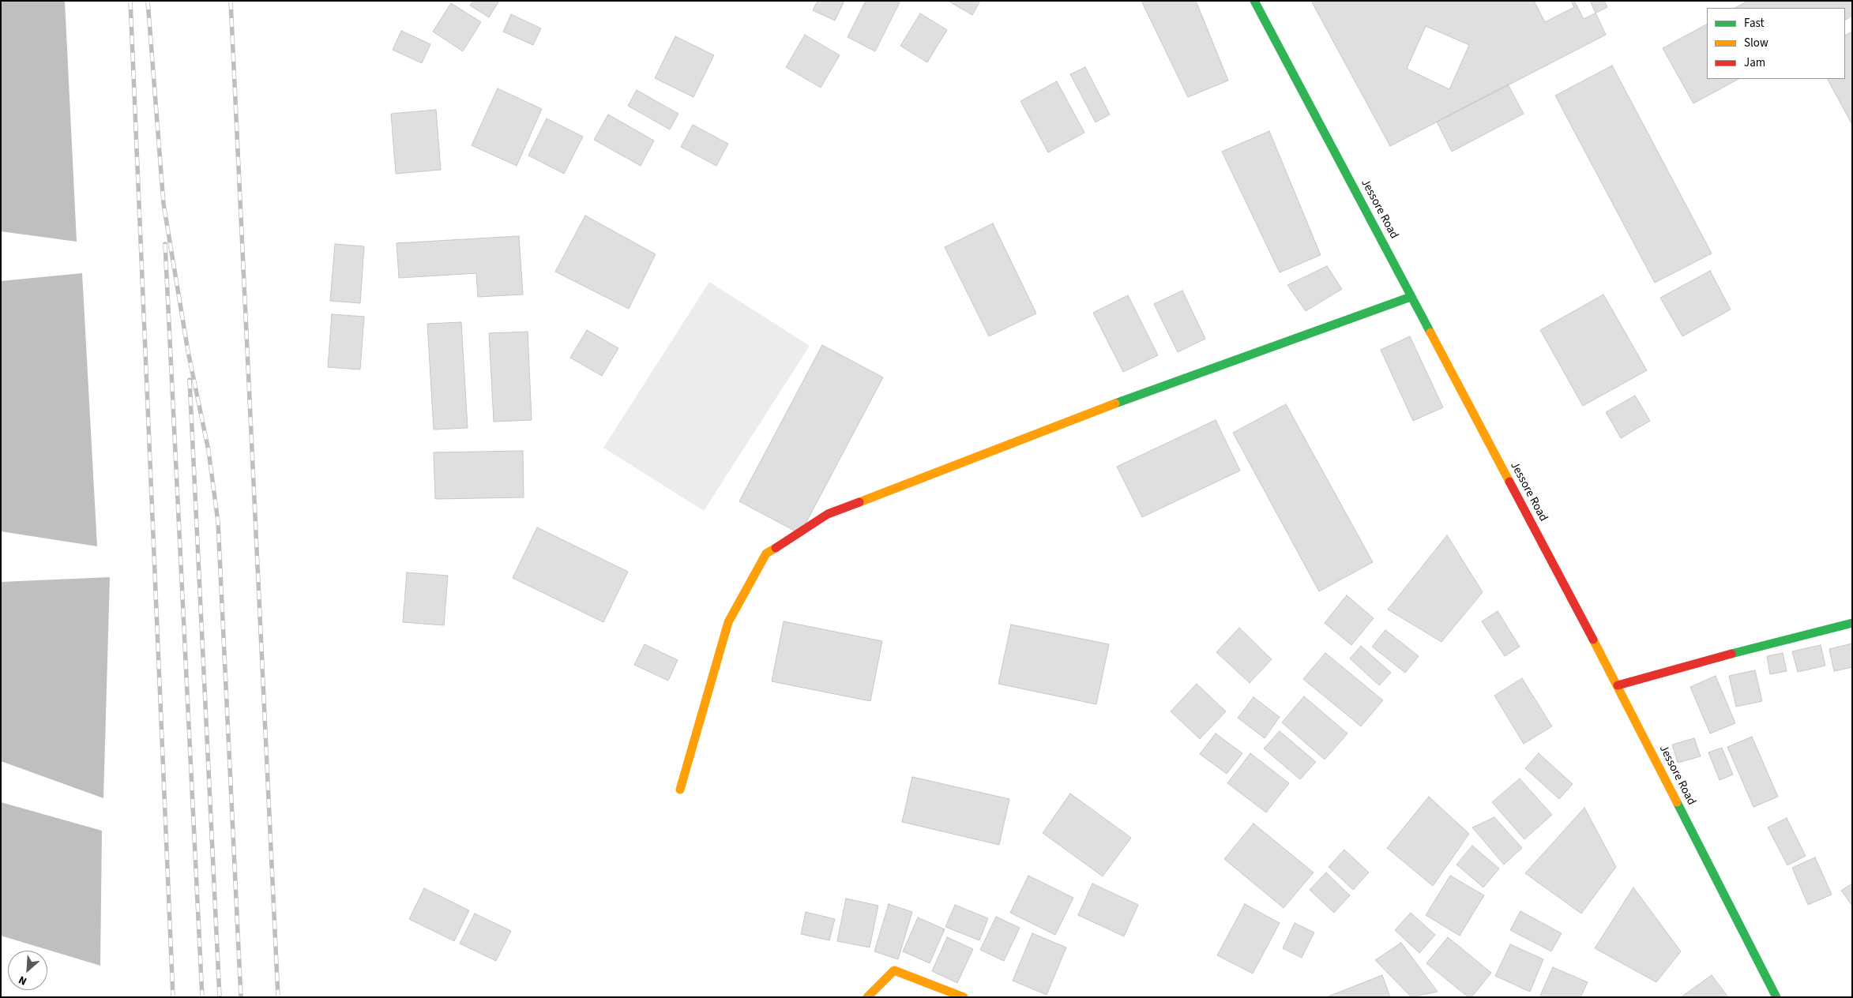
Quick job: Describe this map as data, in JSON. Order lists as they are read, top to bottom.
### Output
{
  "streets": {
    "main road": ["Jessore Road"]
  },
  "legend": ["Fast", "Slow", "Jam"],
  "north": "bottom left"
}
